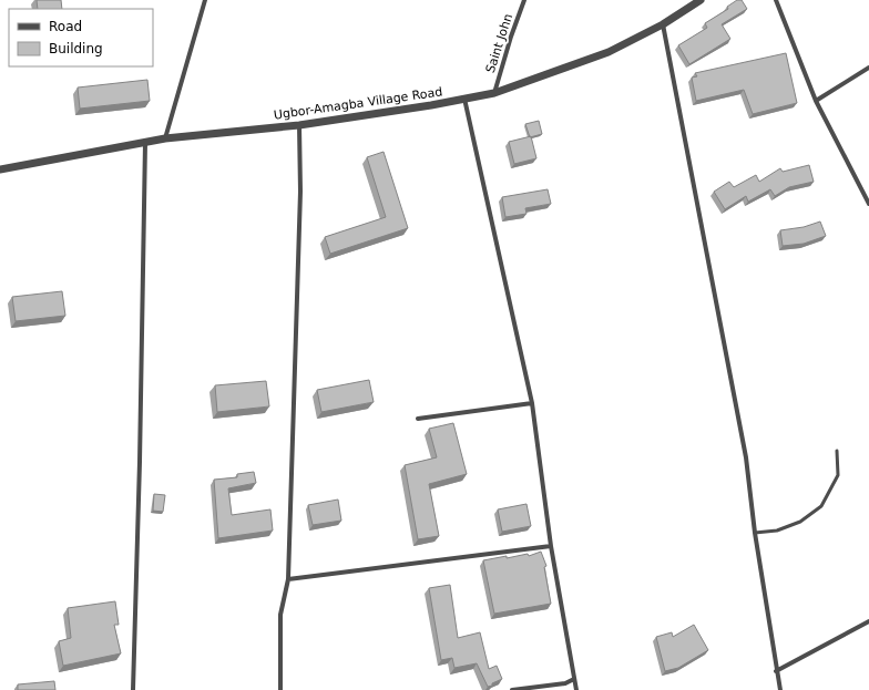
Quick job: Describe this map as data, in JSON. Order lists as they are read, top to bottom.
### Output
{
  "streets": {
    "street": ["Saint John", "Ugbor-Amagba Village Road"]
  },
  "crossings": [
    ["Saint John", "Ugbor-Amagba Village Road"]
  ],
  "legend": ["Road", "Building"]
}
